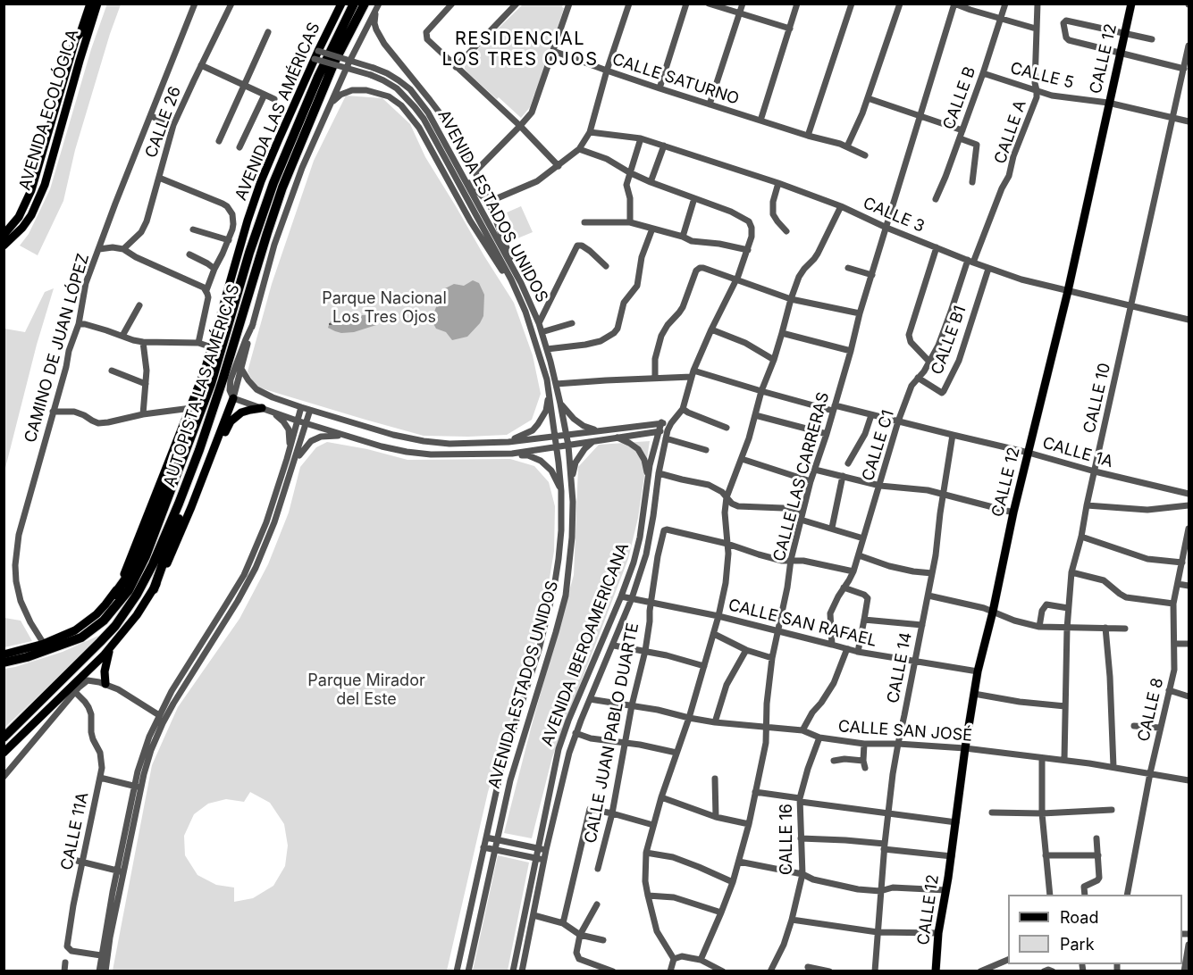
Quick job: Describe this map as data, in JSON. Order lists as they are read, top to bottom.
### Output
{
  "streets": {
    "highway": ["AUTOPISTA LAS AMÉRICAS"],
    "main road": ["CALLE 12", "AVENIDA ECOLÓGICA", "AVENIDA LAS AMÉRICAS"],
    "street": [
      "CALLE 5",
      "CALLE SATURNO",
      "CALLE B",
      "CALLE 26",
      "CALLE A",
      "AVENIDA ESTADOS UNIDOS",
      "CALLE 3",
      "CALLE B1",
      "CAMINO DE JUAN LÓPEZ",
      "CALLE 10",
      "CALLE C1",
      "CALLE 1A",
      "CALLE LAS CARRERAS",
      "CALLE SAN RAFAEL",
      "AVENIDA IBEROAMERICANA",
      "CALLE 14",
      "CALLE 8",
      "CALLE SAN JOSÉ",
      "CALLE JUAN PABLO DUARTE",
      "CALLE 11A",
      "CALLE 16"
    ]
  },
  "crossings": [
    ["CALLE 12", "CALLE 5"],
    ["CALLE 12", "CALLE 3"],
    ["CALLE 12", "CALLE 1A"],
    ["CALLE 12", "CALLE SAN RAFAEL"],
    ["CALLE 12", "CALLE SAN JOSÉ"],
    ["CALLE 5", "CALLE B"],
    ["CALLE 5", "CALLE A"],
    ["CALLE 5", "CALLE 10"],
    ["AVENIDA LAS AMÉRICAS", "AVENIDA ESTADOS UNIDOS"],
    ["AVENIDA LAS AMÉRICAS", "CAMINO DE JUAN LÓPEZ"],
    ["CALLE A", "CALLE 3"],
    ["CALLE A", "CALLE C1"],
    ["AVENIDA ESTADOS UNIDOS", "CALLE 1A"],
    ["CALLE 3", "CALLE B1"],
    ["CALLE 3", "CALLE 10"],
    ["CALLE 3", "CALLE C1"],
    ["CALLE 3", "CALLE LAS CARRERAS"],
    ["CALLE B1", "CALLE C1"],
    ["CALLE 10", "CALLE 1A"],
    ["CALLE 10", "CALLE SAN JOSÉ"],
    ["CALLE C1", "CALLE 1A"],
    ["CALLE C1", "CALLE SAN RAFAEL"],
    ["CALLE 1A", "CALLE LAS CARRERAS"],
    ["CALLE 1A", "CALLE 14"],
    ["CALLE LAS CARRERAS", "CALLE SAN RAFAEL"],
    ["CALLE LAS CARRERAS", "CALLE SAN JOSÉ"],
    ["CALLE SAN RAFAEL", "AVENIDA IBEROAMERICANA"],
    ["CALLE SAN RAFAEL", "CALLE 14"],
    ["CALLE SAN RAFAEL", "CALLE JUAN PABLO DUARTE"],
    ["AVENIDA IBEROAMERICANA", "CALLE SAN JOSÉ"],
    ["CALLE 14", "CALLE SAN JOSÉ"],
    ["CALLE 8", "CALLE SAN JOSÉ"],
    ["CALLE SAN JOSÉ", "CALLE JUAN PABLO DUARTE"],
    ["CALLE SAN JOSÉ", "CALLE 16"]
  ],
  "districts": ["RESIDENCIAL LOS TRES OJOS"],
  "parks": ["Parque Nacional Los Tres Ojos", "Parque Mirador del Este"],
  "legend": ["Road", "Park"]
}
